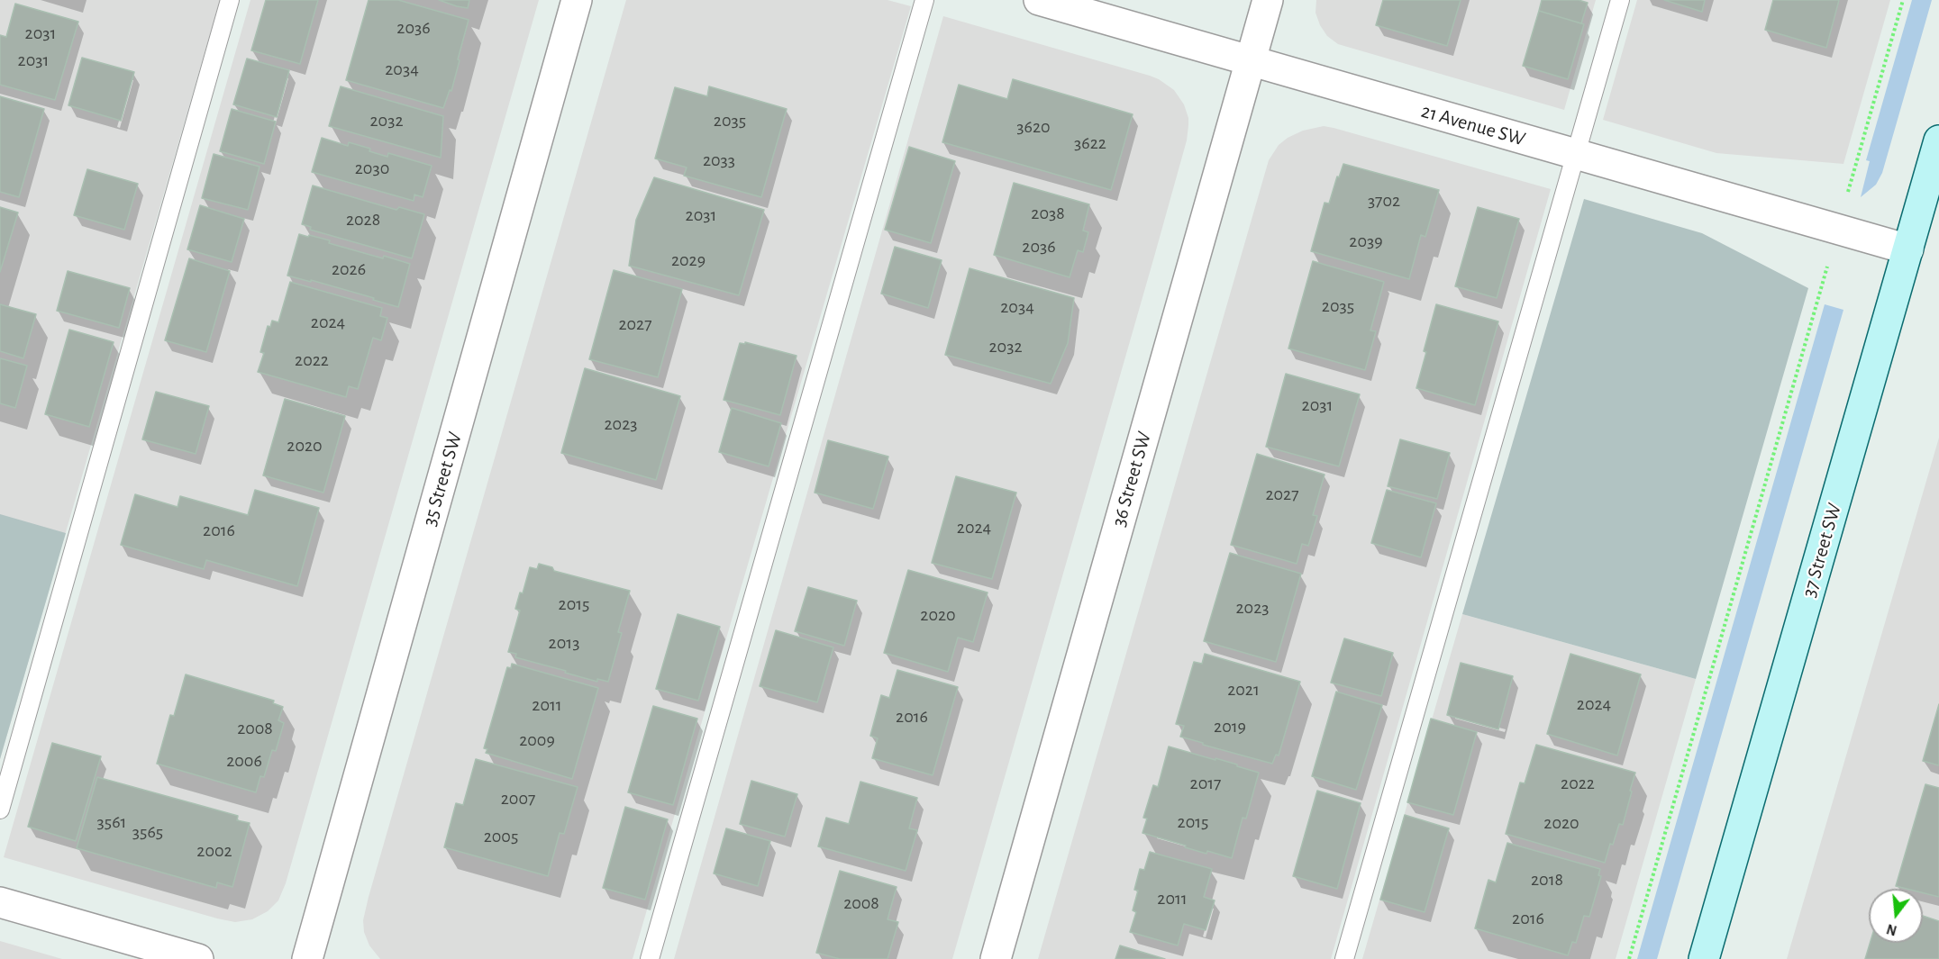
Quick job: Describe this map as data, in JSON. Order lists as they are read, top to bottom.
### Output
{
  "streets": {
    "main road": ["37 Street SW"],
    "street": ["21 Avenue SW", "35 Street SW", "36 Street SW"]
  },
  "crossings": [
    ["21 Avenue SW", "36 Street SW"],
    ["21 Avenue SW", "37 Street SW"]
  ],
  "house_numbers": [
    "2036",
    "2031",
    "2031",
    "2034",
    "2032",
    "2035",
    "3620",
    "3622",
    "2033",
    "2030",
    "3702",
    "2038",
    "2031",
    "2028",
    "2039",
    "2036",
    "2029",
    "2026",
    "2035",
    "2034",
    "2024",
    "2027",
    "2032",
    "2022",
    "2031",
    "2023",
    "2020",
    "2027",
    "2024",
    "2016",
    "2015",
    "2023",
    "2020",
    "2013",
    "2021",
    "2024",
    "2011",
    "2016",
    "2019",
    "2008",
    "2009",
    "2006",
    "2017",
    "2022",
    "2007",
    "3561",
    "2015",
    "2020",
    "3565",
    "2005",
    "2002",
    "2018",
    "2011",
    "2008",
    "2016"
  ],
  "north": "bottom"
}
